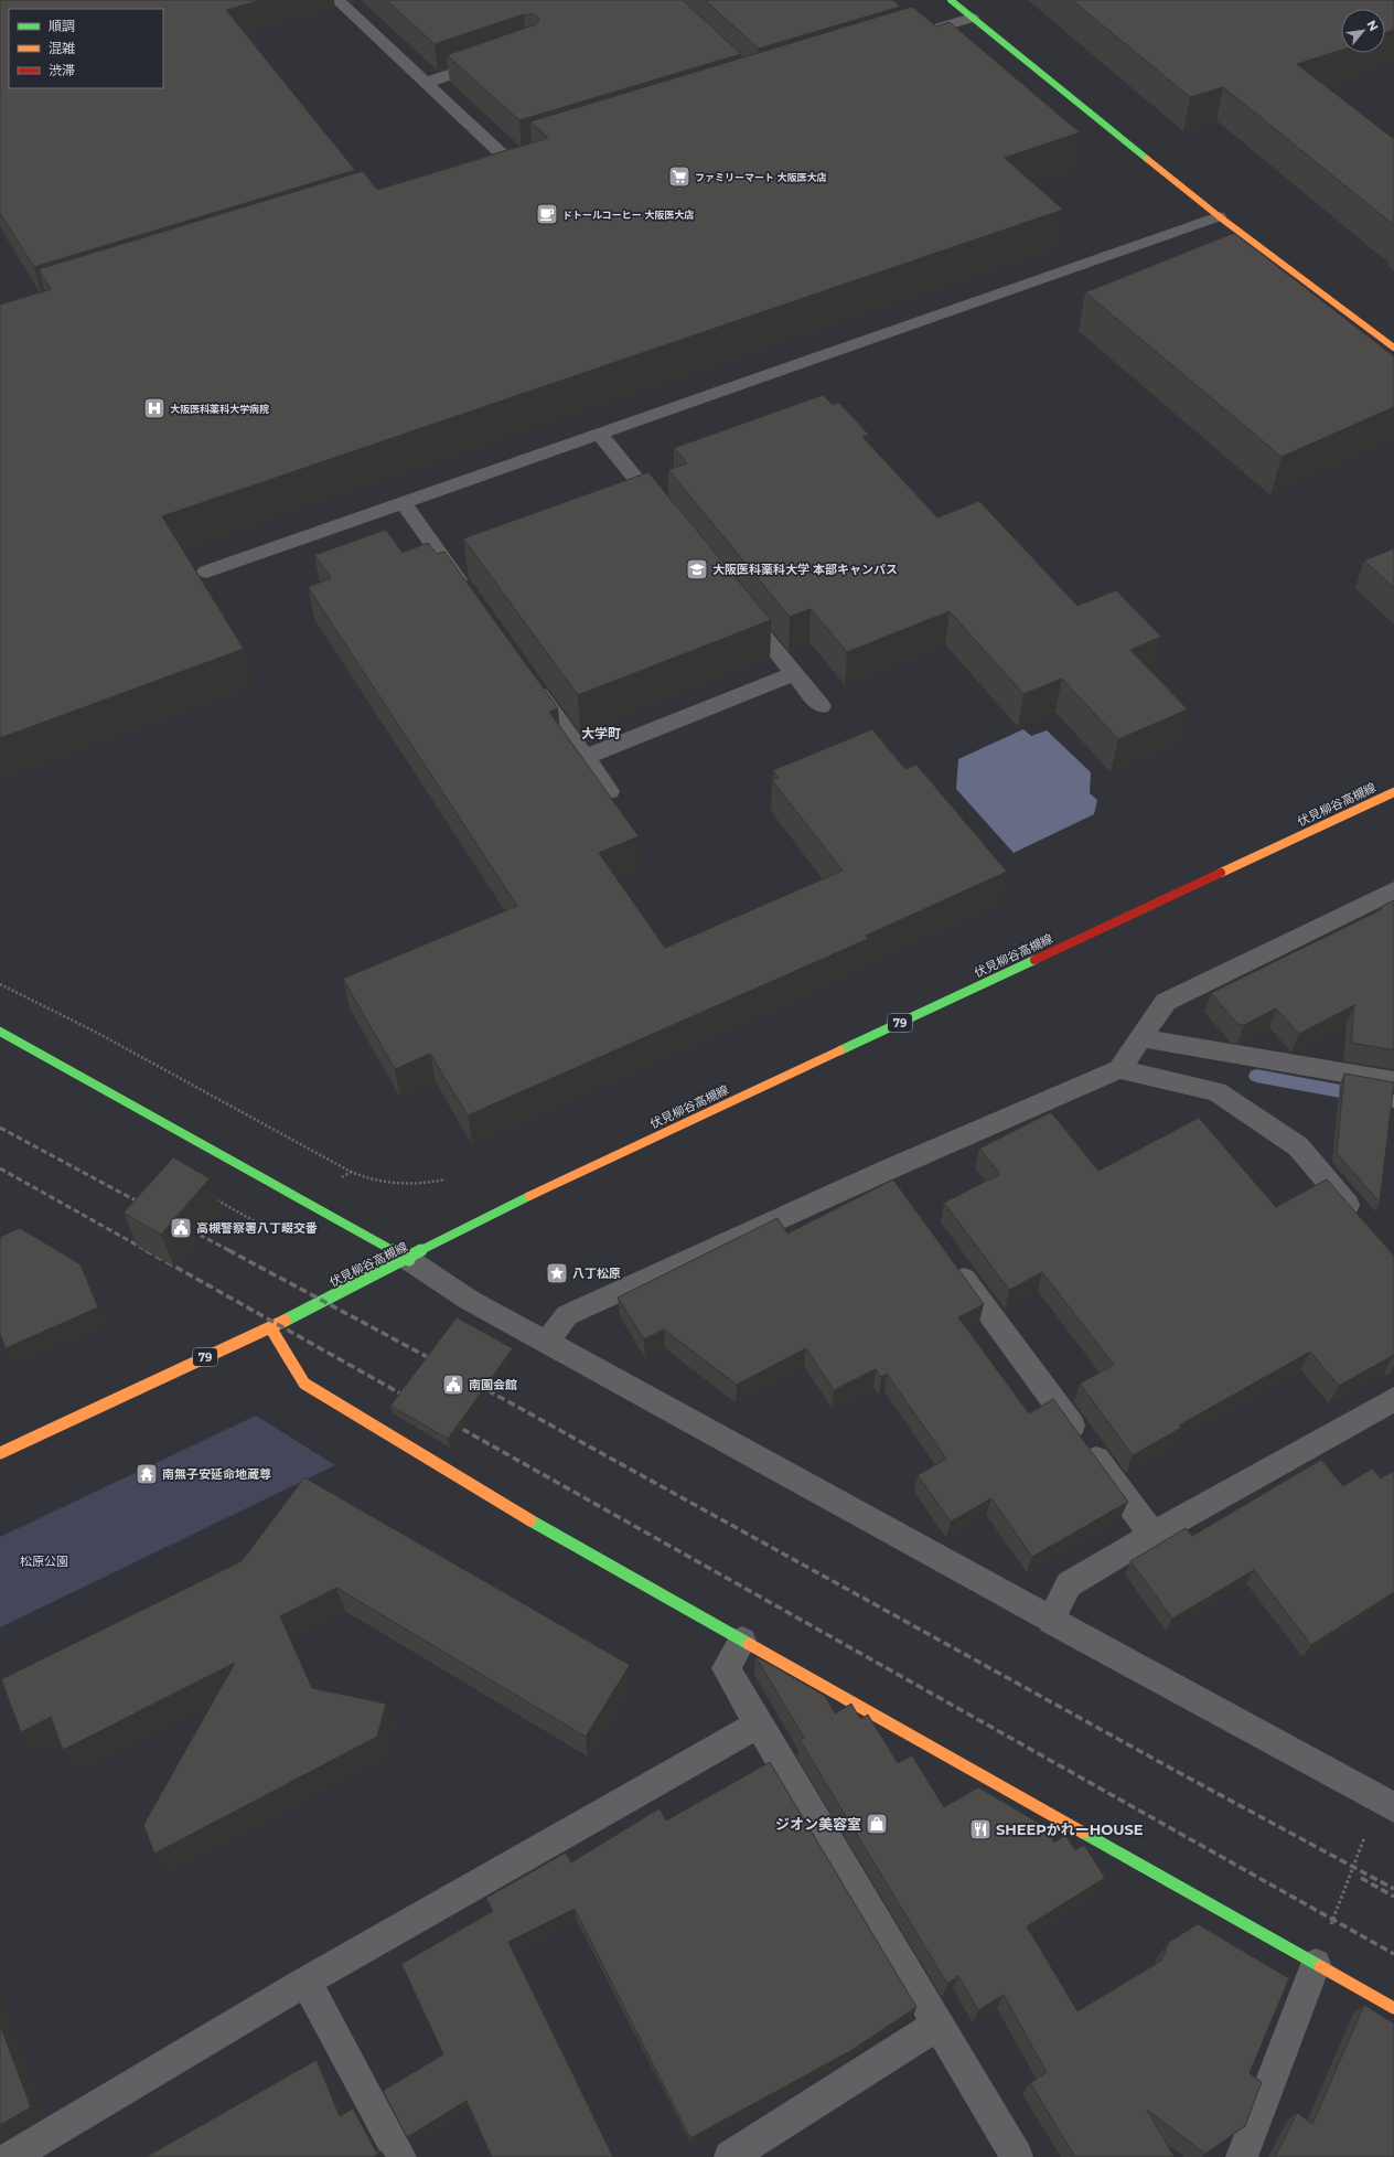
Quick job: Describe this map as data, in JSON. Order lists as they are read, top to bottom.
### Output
{
  "streets": {
    "street": ["伏見柳谷高槻線", "79"]
  },
  "districts": ["大学町"],
  "parks": ["松原公園"],
  "places": {
    "supermarket": ["ファミリーマート 大阪医大店"],
    "cafe": ["ドトールコーヒー 大阪医大店"],
    "hospital": ["大阪医科薬科大学病院"],
    "school or university": ["大阪医科薬科大学 本部キャンパス"],
    "public building": ["高槻警察署八丁畷交番", "南園会館"],
    "place": ["八丁松原"],
    "temple": ["南無子安延命地蔵尊"],
    "shop": ["ジオン美容室"],
    "restaurant": ["SHEEPかれーHOUSE"]
  },
  "legend": ["順調", "混雑", "渋滞"],
  "north": "top right"
}
